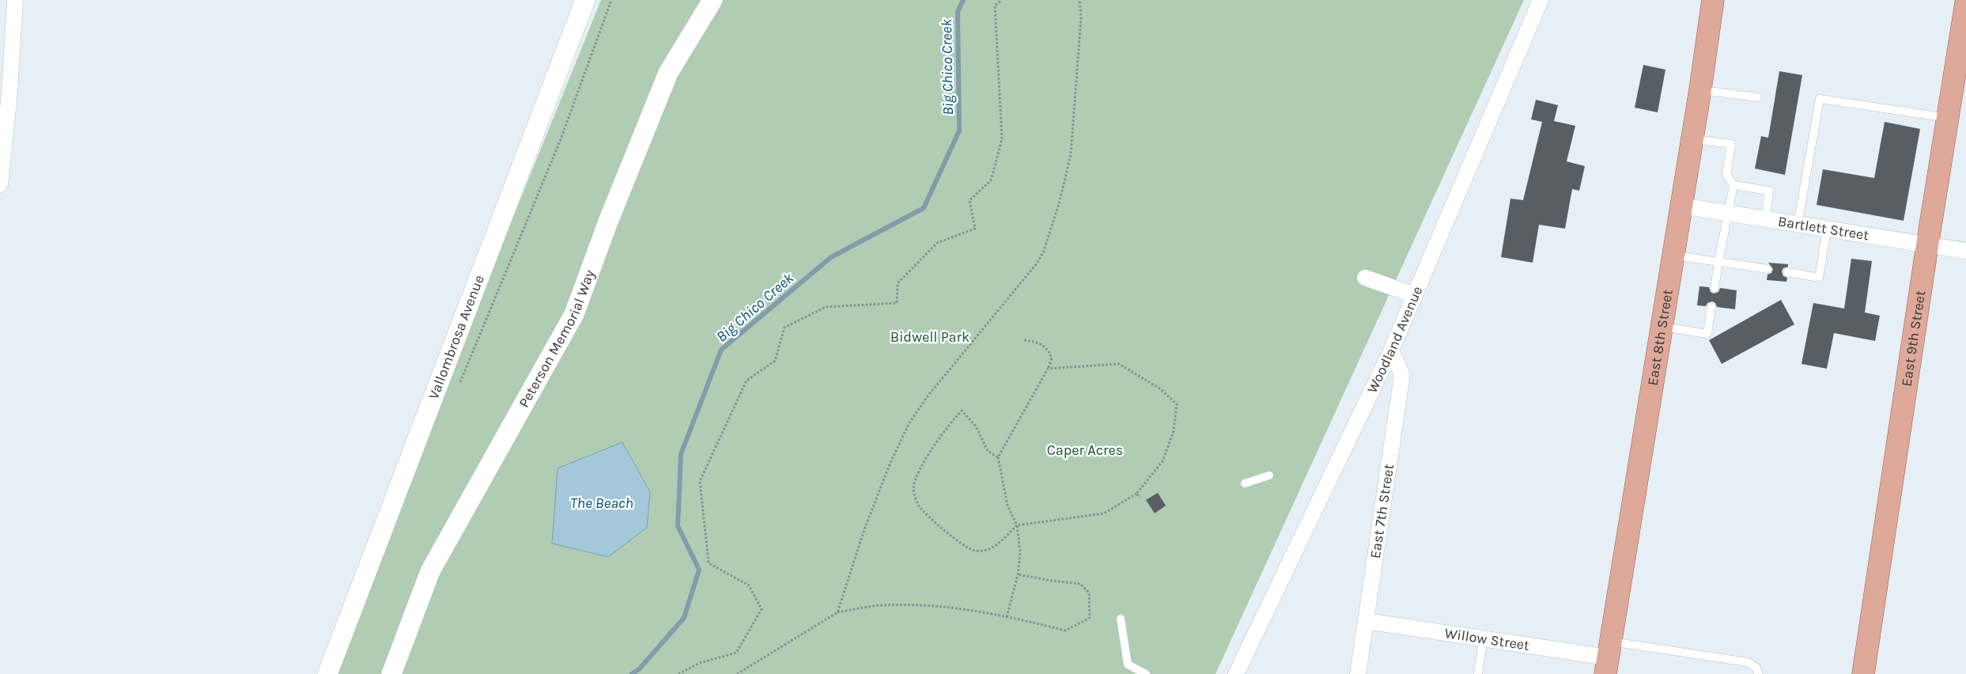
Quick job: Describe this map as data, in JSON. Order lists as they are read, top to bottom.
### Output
{
  "streets": {
    "main road": ["East 8th Street", "East 9th Street"],
    "street": [
      "Bartlett Street",
      "Vallombrosa Avenue",
      "Peterson Memorial Way",
      "Woodland Avenue",
      "East 7th Street",
      "Willow Street"
    ]
  },
  "crossings": [
    ["Bartlett Street", "East 8th Street"],
    ["Bartlett Street", "East 9th Street"],
    ["East 8th Street", "Willow Street"],
    ["Woodland Avenue", "East 7th Street"],
    ["East 7th Street", "Willow Street"]
  ],
  "water": ["Big Chico Creek", "The Beach"],
  "parks": ["Bidwell Park", "Caper Acres"]
}
